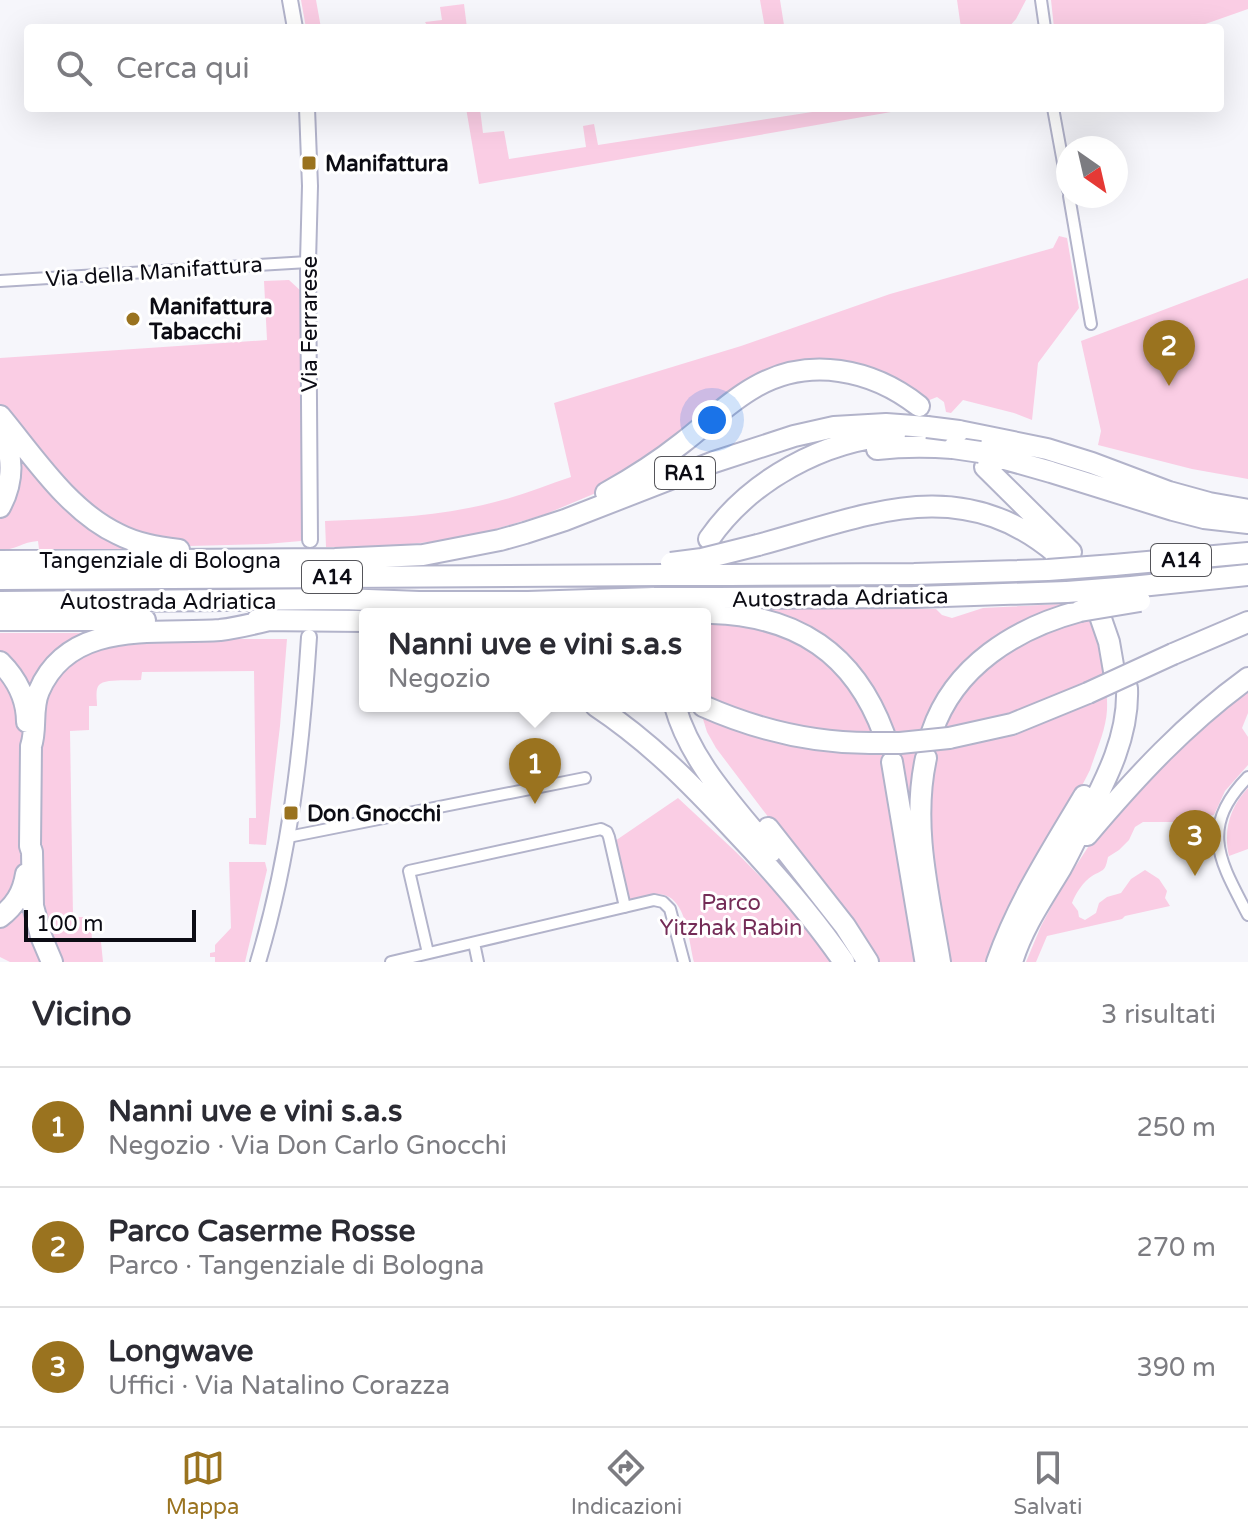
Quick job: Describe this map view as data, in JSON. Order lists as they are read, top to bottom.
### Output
{
  "streets": {
    "highway": [
      "RA1",
      "Tangenziale di Bologna",
      "A14",
      "Autostrada Adriatica"
    ],
    "main road": ["Via Ferrarese"],
    "street": ["Via della Manifattura"]
  },
  "crossings": [
    ["Via della Manifattura", "Via Ferrarese"]
  ],
  "parks": ["Parco Yitzhak Rabin"],
  "places": {
    "transit": ["Manifattura", "Don Gnocchi"],
    "other": ["Manifattura Tabacchi"]
  },
  "scale_bar": "100 m",
  "north": "bottom right",
  "page": {
    "search": "Cerca qui",
    "pins": ["2", "1", "3"],
    "popup": ["Nanni uve e vini s.a.s", "Negozio"],
    "scale": "100 m",
    "heading": ["Vicino", "3 risultati"],
    "list": [
      {
        "mark": "1",
        "name": "Nanni uve e vini s.a.s",
        "note": "Negozio · Via Don Carlo Gnocchi",
        "value": "250 m"
      },
      {
        "mark": "2",
        "name": "Parco Caserme Rosse",
        "note": "Parco · Tangenziale di Bologna",
        "value": "270 m"
      },
      {
        "mark": "3",
        "name": "Longwave",
        "note": "Uffici · Via Natalino Corazza",
        "value": "390 m"
      }
    ],
    "nav": ["Mappa", "Indicazioni", "Salvati"]
  }
}
